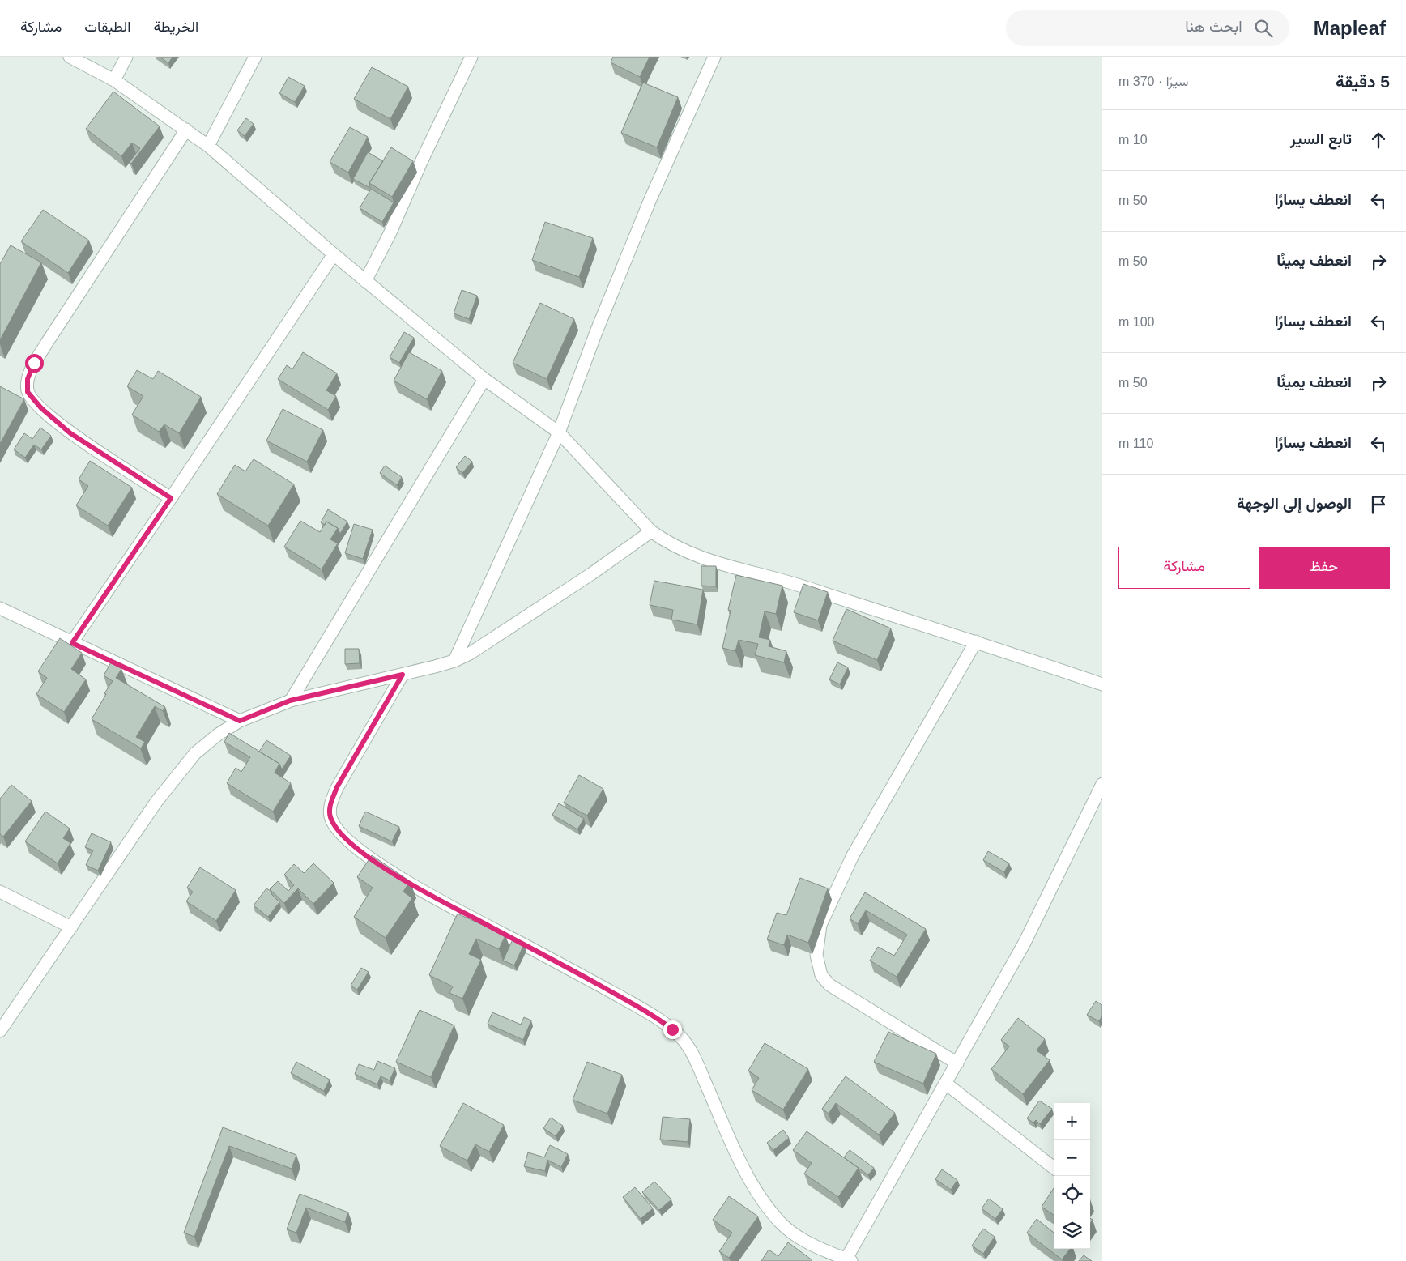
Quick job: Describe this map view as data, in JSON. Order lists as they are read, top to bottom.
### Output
{
  "page": {
    "header": "Mapleaf",
    "search": "ابحث هنا",
    "nav": ["الخريطة", "الطبقات", "مشاركة"],
    "heading": ["5 دقيقة", "سيرًا · 370 m"],
    "list": [
      ["تابع السير", "10 m"],
      ["انعطف يسارًا", "50 m"],
      ["انعطف يمينًا", "50 m"],
      ["انعطف يسارًا", "100 m"],
      ["انعطف يمينًا", "50 m"],
      ["انعطف يسارًا", "110 m"],
      "الوصول إلى الوجهة"
    ],
    "buttons": ["حفظ", "مشاركة"],
    "map_buttons": ["+", "−"]
  }
}
